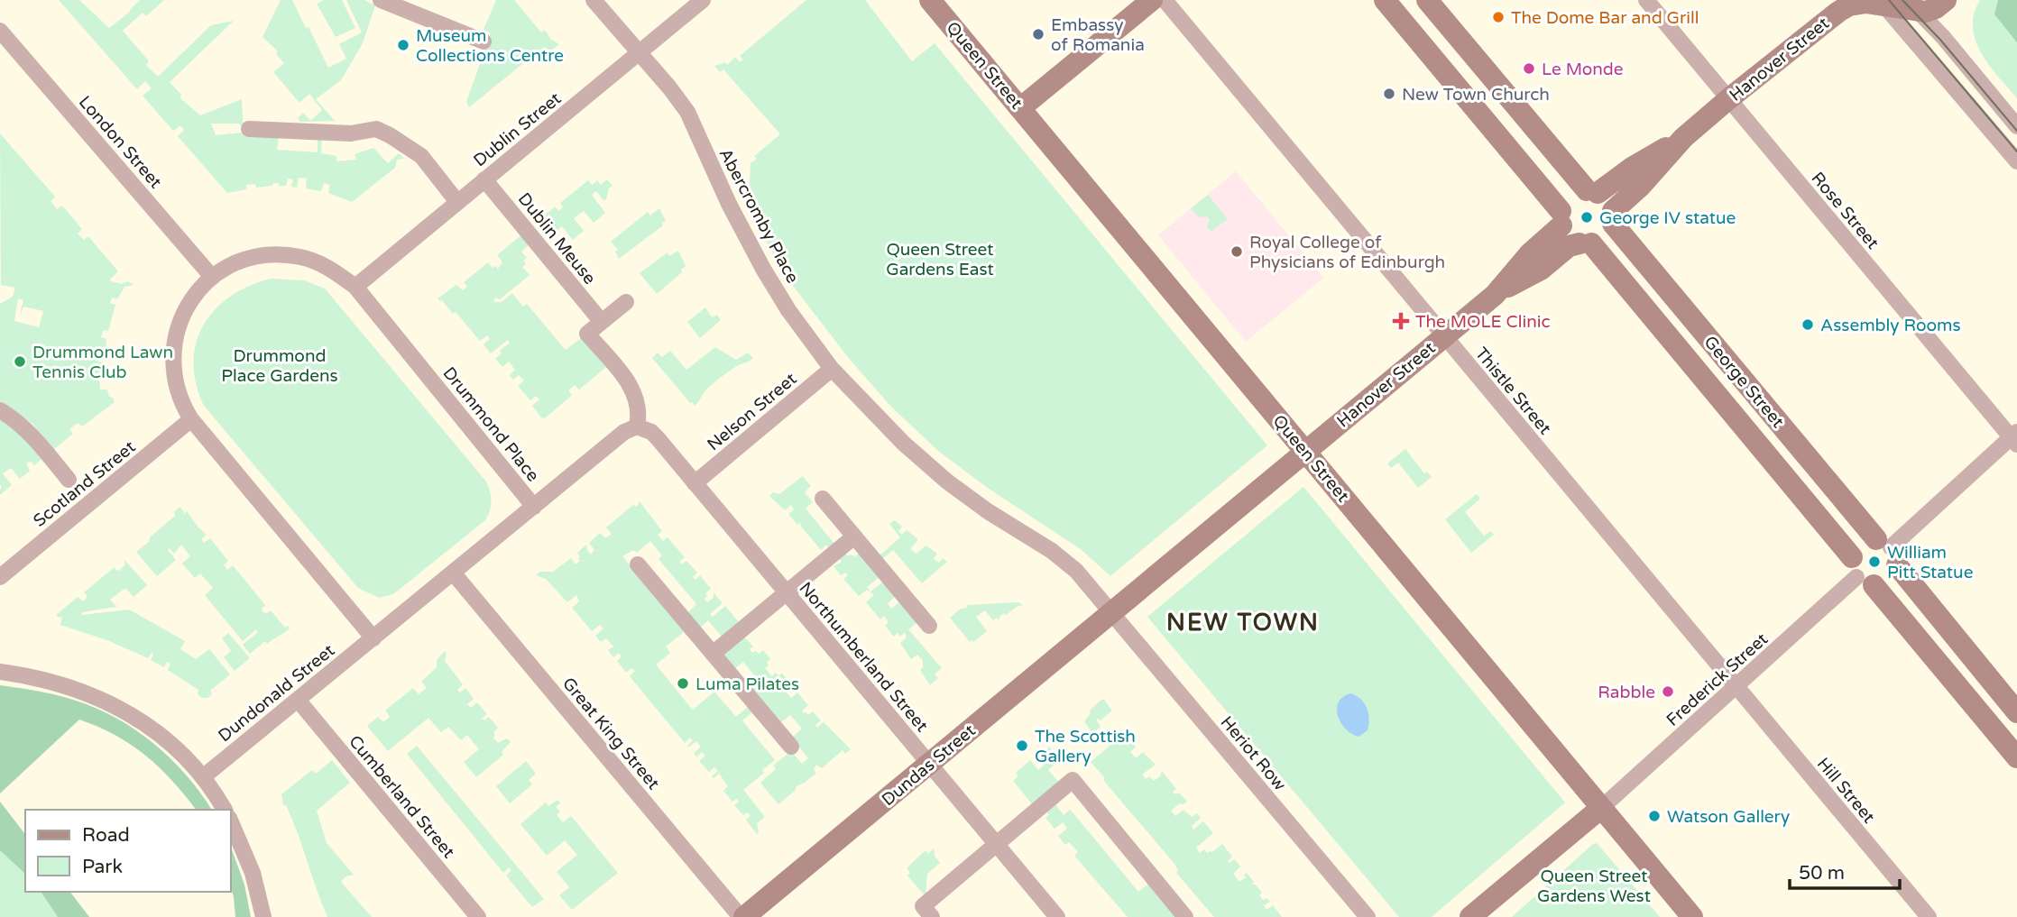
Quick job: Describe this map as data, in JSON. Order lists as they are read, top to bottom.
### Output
{
  "streets": {
    "street": [
      "Hanover Street",
      "Queen Street",
      "Dublin Street",
      "London Street",
      "Rose Street",
      "Abercromby Place",
      "Dublin Meuse",
      "George Street",
      "Thistle Street",
      "Nelson Street",
      "Drummond Place",
      "Scotland Street",
      "Northumberland Street",
      "Frederick Street",
      "Dundonald Street",
      "Great King Street",
      "Heriot Row",
      "Dundas Street",
      "Hill Street",
      "Cumberland Street"
    ]
  },
  "crossings": [
    ["Hanover Street", "Queen Street"],
    ["Hanover Street", "Rose Street"],
    ["Hanover Street", "George Street"],
    ["Hanover Street", "Thistle Street"],
    ["Queen Street", "Frederick Street"],
    ["Dublin Street", "Abercromby Place"],
    ["Dublin Street", "Dublin Meuse"],
    ["Dublin Street", "Drummond Place"],
    ["London Street", "Drummond Place"],
    ["Abercromby Place", "Nelson Street"],
    ["Abercromby Place", "Heriot Row"],
    ["Abercromby Place", "Dundas Street"],
    ["George Street", "Frederick Street"],
    ["Thistle Street", "Frederick Street"],
    ["Thistle Street", "Hill Street"],
    ["Nelson Street", "Northumberland Street"],
    ["Drummond Place", "Scotland Street"],
    ["Drummond Place", "Dundonald Street"],
    ["Drummond Place", "Great King Street"],
    ["Northumberland Street", "Dundas Street"],
    ["Frederick Street", "Hill Street"],
    ["Dundonald Street", "Cumberland Street"],
    ["Great King Street", "Dundas Street"],
    ["Heriot Row", "Dundas Street"]
  ],
  "districts": ["NEW TOWN"],
  "parks": ["Queen Street Gardens East", "Drummond Place Gardens", "Queen Street Gardens West"],
  "places": {
    "other": [
      "The Dome Bar and Grill",
      "Embassy of Romania",
      "Museum Collections Centre",
      "Le Monde",
      "New Town Church",
      "George IV statue",
      "Royal College of Physicians of Edinburgh",
      "Assembly Rooms",
      "Drummond Lawn Tennis Club",
      "William Pitt Statue",
      "Luma Pilates",
      "Rabble",
      "The Scottish Gallery",
      "Watson Gallery"
    ],
    "health": ["The MOLE Clinic"]
  },
  "legend": ["Road", "Park"],
  "scale_bar": "50 m"
}
